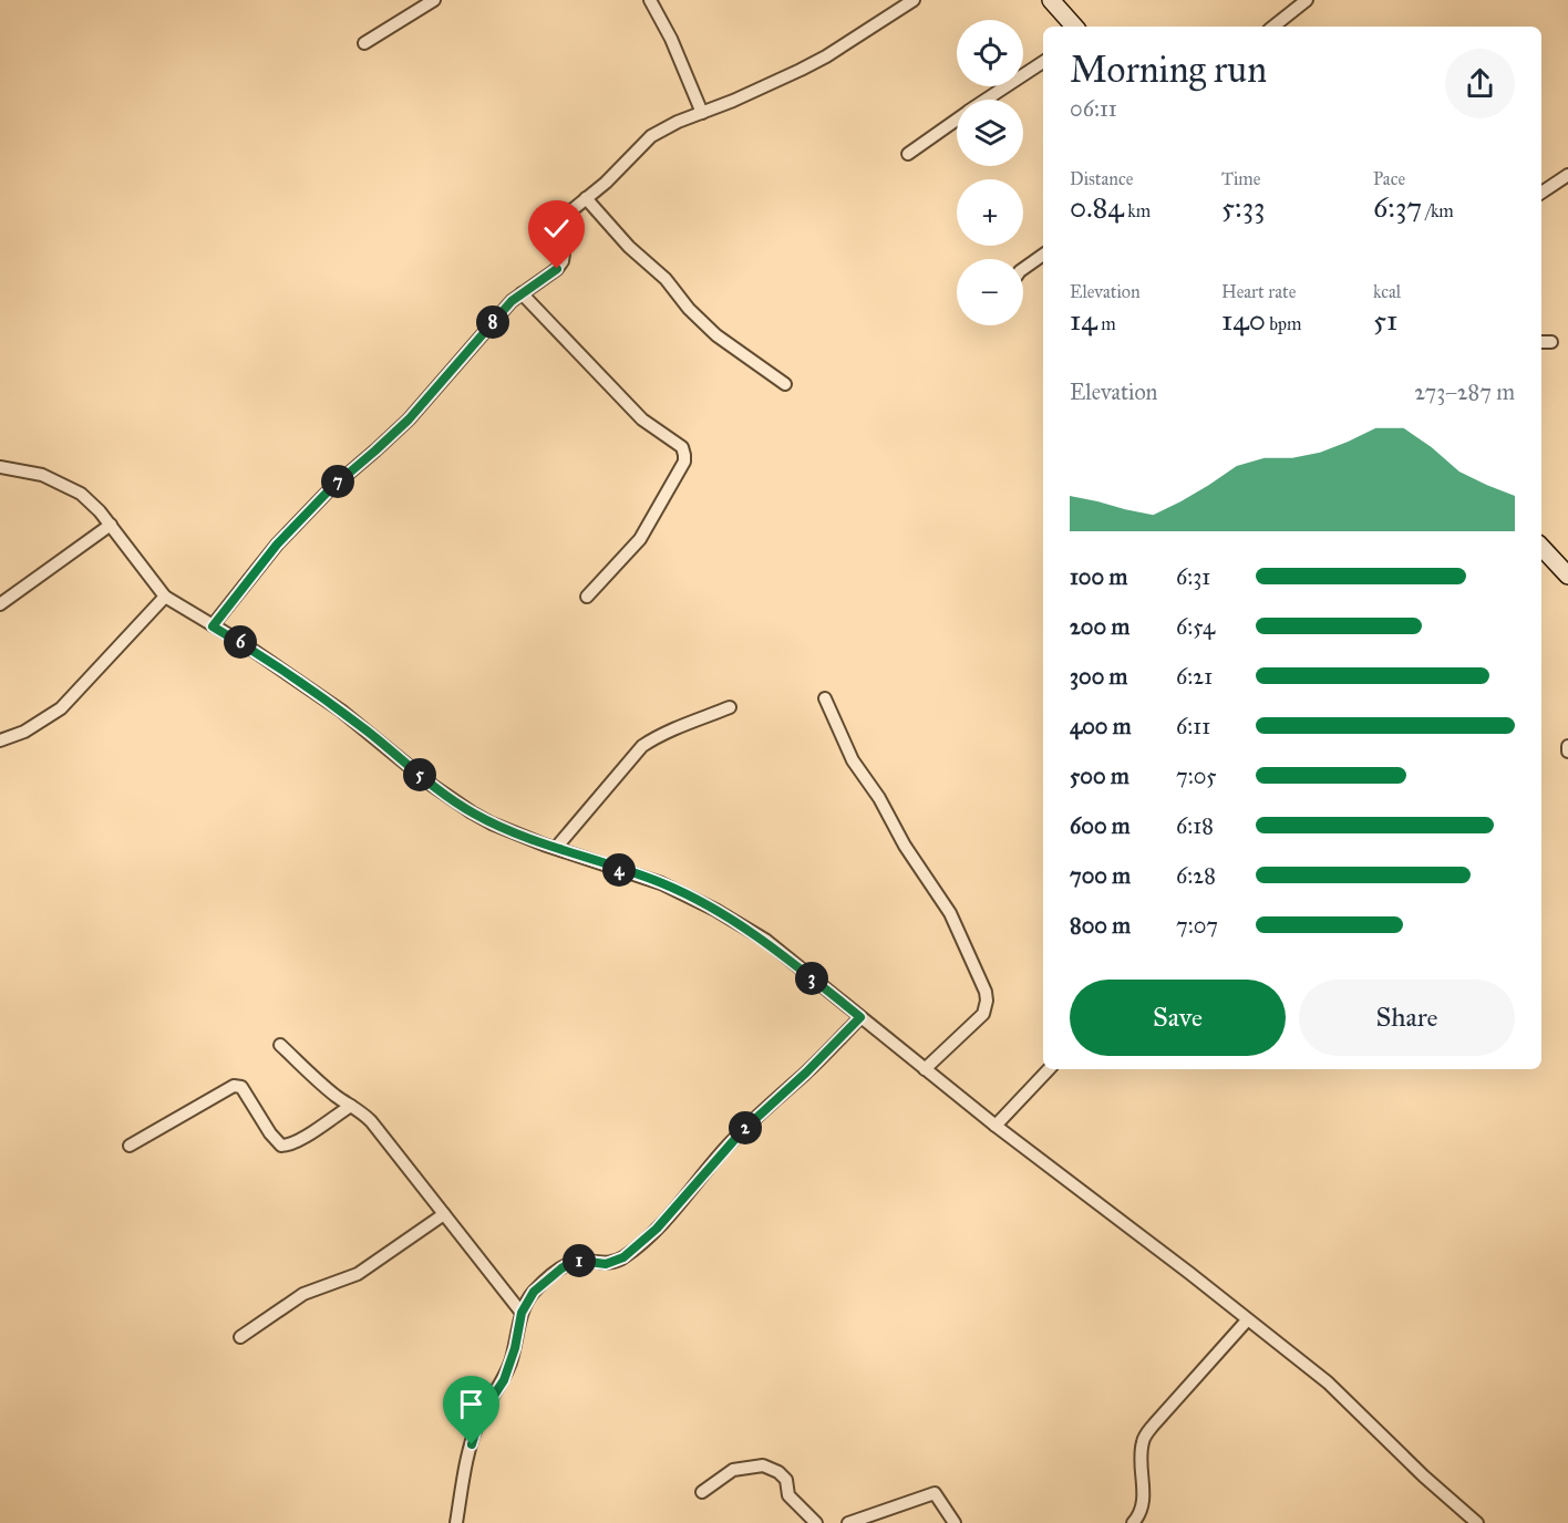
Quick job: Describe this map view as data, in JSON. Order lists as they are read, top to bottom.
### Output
{
  "page": {
    "map_buttons": ["+", "−"],
    "heading": ["Morning run", "06:11"],
    "stats": [
      ["Distance", "0.84 km"],
      ["Time", "5:33"],
      ["Pace", "6:37 /km"],
      ["Elevation", "14 m"],
      ["Heart rate", "140 bpm"],
      ["kcal", "51"]
    ],
    "pins": [
      "8",
      "7",
      "6",
      "5",
      "4",
      "3",
      "2",
      "1"
    ],
    "chart": ["Elevation", "273–287 m"],
    "list": [
      {
        "name": "100 m",
        "note": "6:31"
      },
      {
        "name": "200 m",
        "note": "6:54"
      },
      {
        "name": "300 m",
        "note": "6:21"
      },
      {
        "name": "400 m",
        "note": "6:11"
      },
      {
        "name": "500 m",
        "note": "7:05"
      },
      {
        "name": "600 m",
        "note": "6:18"
      },
      {
        "name": "700 m",
        "note": "6:28"
      },
      {
        "name": "800 m",
        "note": "7:07"
      }
    ],
    "buttons": ["Save", "Share"]
  }
}
